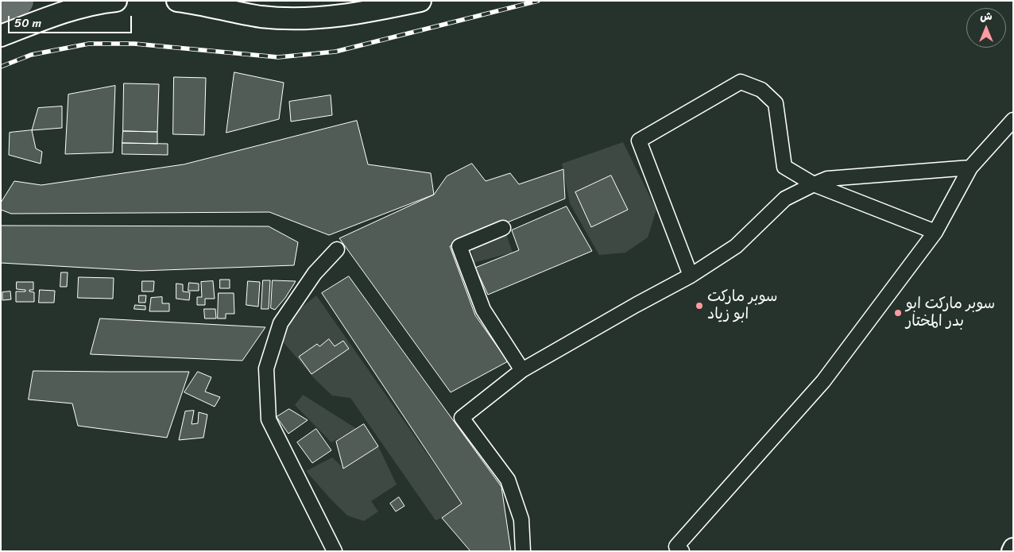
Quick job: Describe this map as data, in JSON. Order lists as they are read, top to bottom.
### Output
{
  "places": ["سوبر ماركت ابو زياد", "سوبر ماركت ابو بدر المختار"],
  "scale_bar": "50 m",
  "north": "top"
}
